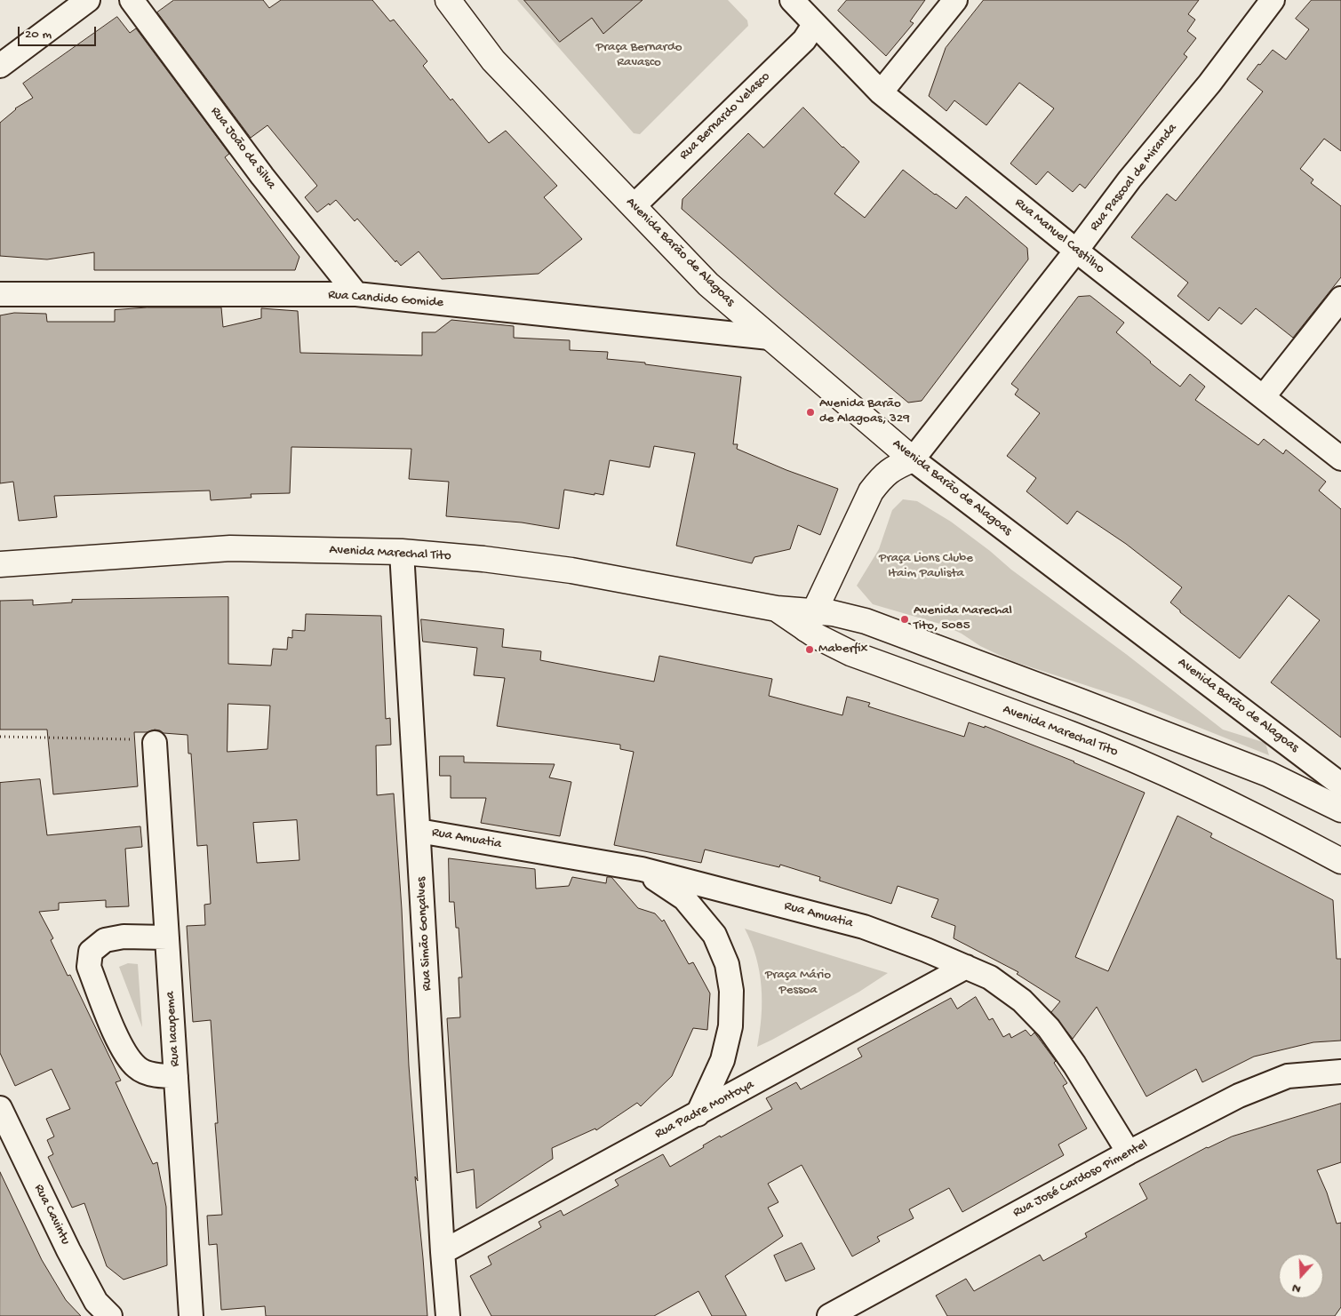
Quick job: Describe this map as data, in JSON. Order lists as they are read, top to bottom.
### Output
{
  "streets": {
    "main road": ["Avenida Barão de Alagoas", "Avenida Marechal Tito"],
    "street": [
      "Rua Bernardo Velasco",
      "Rua João da Silva",
      "Rua Pascoal de Miranda",
      "Rua Manuel Castilho",
      "Rua Candido Gomide",
      "Rua Amuatia",
      "Rua Simão Gonçalves",
      "Rua Iacupema",
      "Rua Padre Montoya",
      "Rua José Cardoso Pimentel",
      "Rua Cavintu"
    ]
  },
  "crossings": [
    ["Rua Bernardo Velasco", "Rua Manuel Castilho"],
    ["Rua Bernardo Velasco", "Avenida Barão de Alagoas"],
    ["Rua João da Silva", "Rua Candido Gomide"],
    ["Rua Pascoal de Miranda", "Rua Manuel Castilho"],
    ["Rua Pascoal de Miranda", "Avenida Barão de Alagoas"],
    ["Avenida Barão de Alagoas", "Rua Candido Gomide"],
    ["Avenida Marechal Tito", "Rua Simão Gonçalves"],
    ["Rua Amuatia", "Rua Simão Gonçalves"],
    ["Rua Amuatia", "Rua Padre Montoya"],
    ["Rua Amuatia", "Rua José Cardoso Pimentel"],
    ["Rua Simão Gonçalves", "Rua Padre Montoya"]
  ],
  "parks": ["Praça Bernardo Ravasco", "Praça Lions Clube Itaim Paulista", "Praça Mário Pessoa"],
  "places": ["Avenida Barão de Alagoas, 329", "Avenida Marechal Tito, 5085", "Maberfix"],
  "scale_bar": "20 m",
  "north": "bottom"
}
